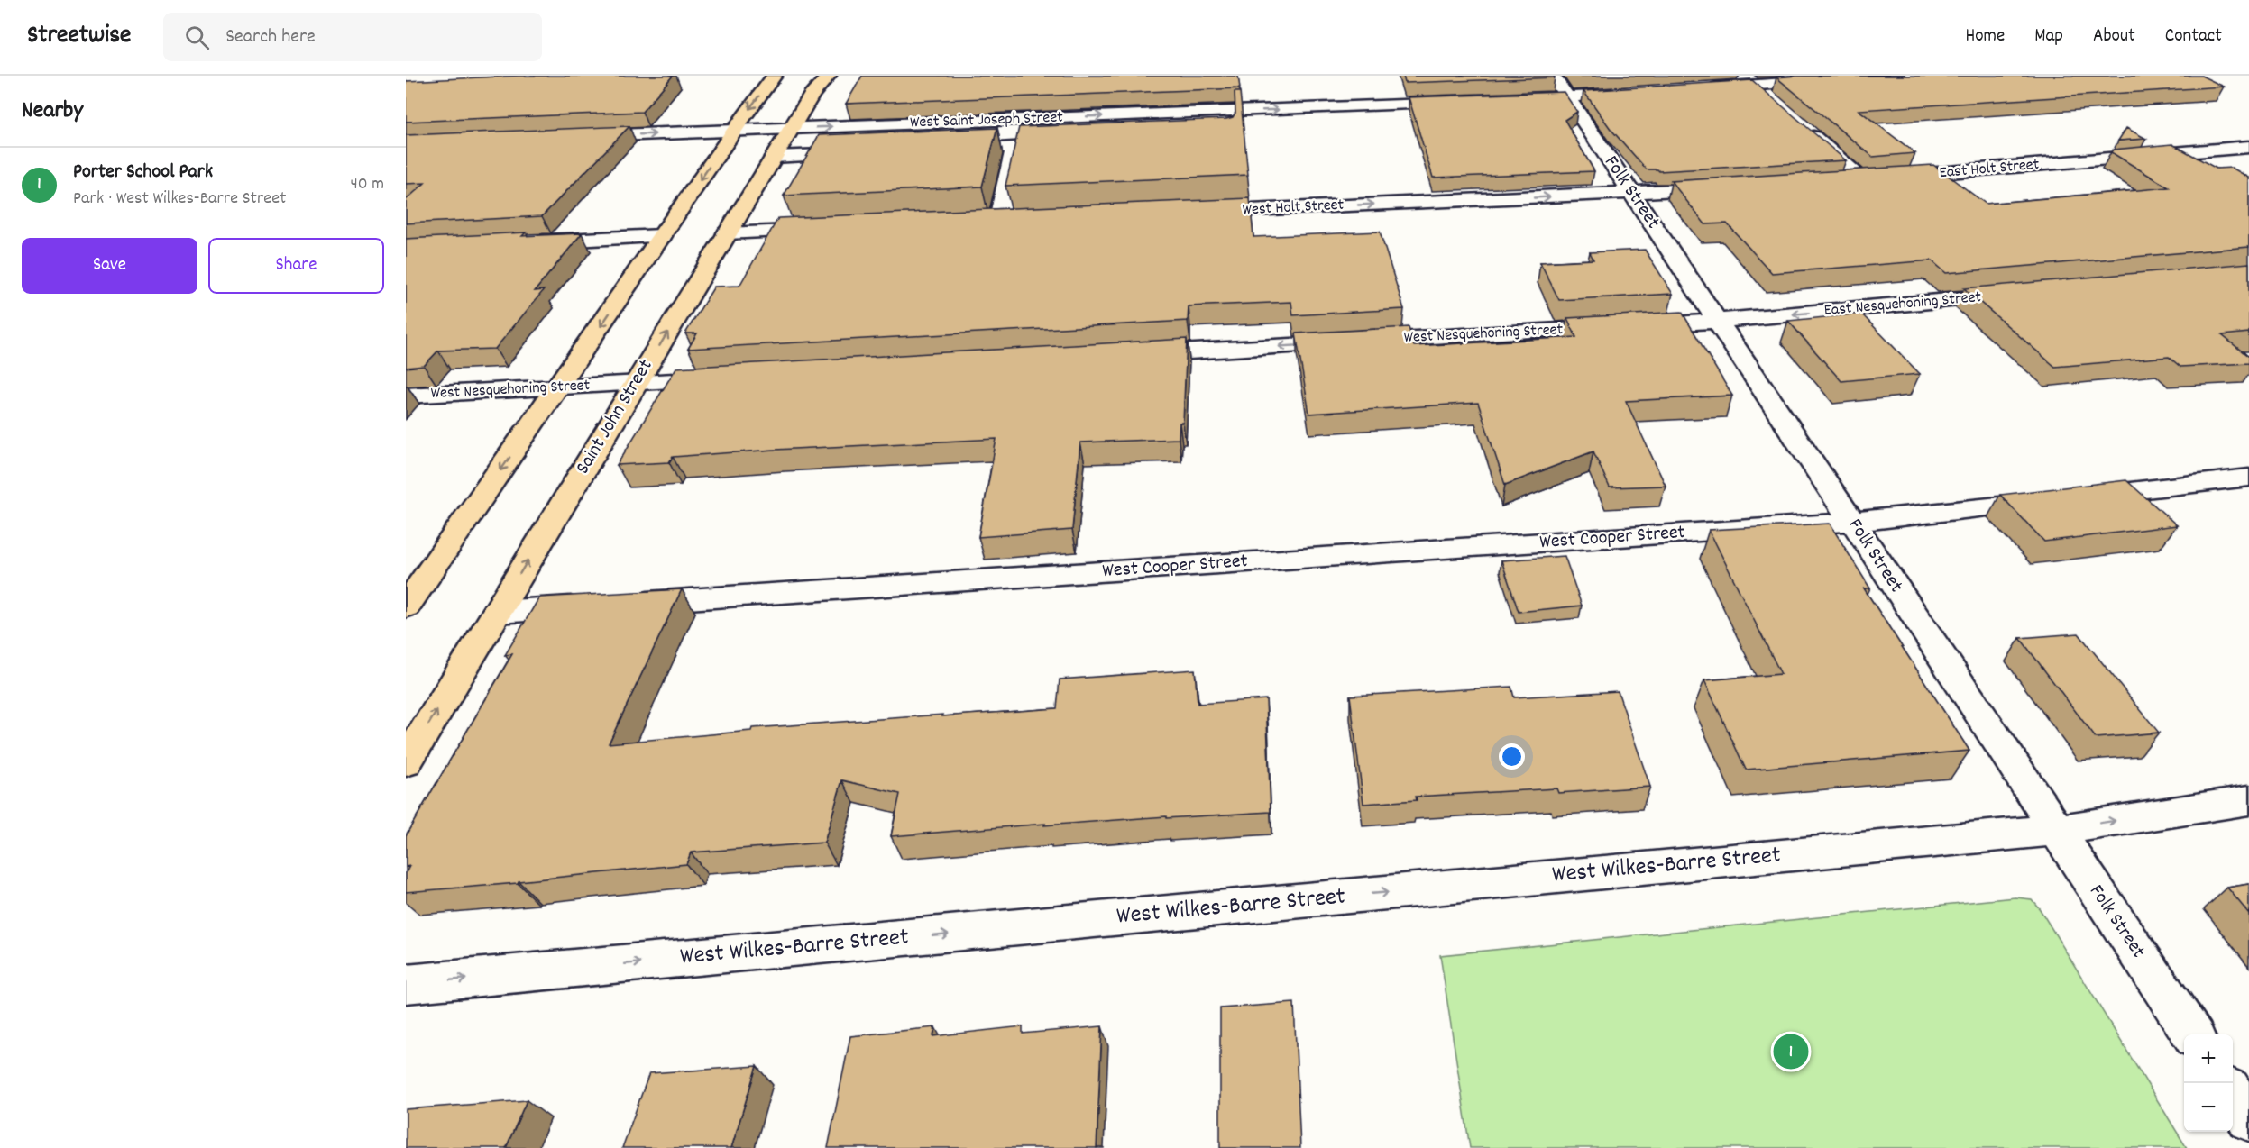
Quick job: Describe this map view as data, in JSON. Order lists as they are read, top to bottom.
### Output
{
  "streets": {
    "main road": ["Saint John Street"],
    "street": [
      "West Saint Joseph Street",
      "East Holt Street",
      "Folk Street",
      "West Holt Street",
      "East Nesquehoning Street",
      "West Nesquehoning Street",
      "West Cooper Street",
      "West Wilkes-Barre Street"
    ]
  },
  "crossings": [
    ["West Saint Joseph Street", "Saint John Street"],
    ["Folk Street", "West Holt Street"],
    ["Folk Street", "East Nesquehoning Street"],
    ["Folk Street", "West Nesquehoning Street"],
    ["Folk Street", "West Cooper Street"],
    ["Folk Street", "West Wilkes-Barre Street"],
    ["East Nesquehoning Street", "West Nesquehoning Street"],
    ["West Nesquehoning Street", "Saint John Street"],
    ["Saint John Street", "West Cooper Street"]
  ],
  "one_way": ["West Saint Joseph Street", "West Holt Street", "West Wilkes-Barre Street"],
  "page": {
    "header": "Streetwise",
    "search": "Search here",
    "nav": [
      "Home",
      "Map",
      "About",
      "Contact"
    ],
    "heading": "Nearby",
    "list": [
      {
        "mark": "1",
        "name": "Porter School Park",
        "note": "Park · West Wilkes-Barre Street",
        "value": "40 m"
      }
    ],
    "buttons": ["Save", "Share"],
    "pins": "1",
    "map_buttons": ["+", "−"]
  }
}
